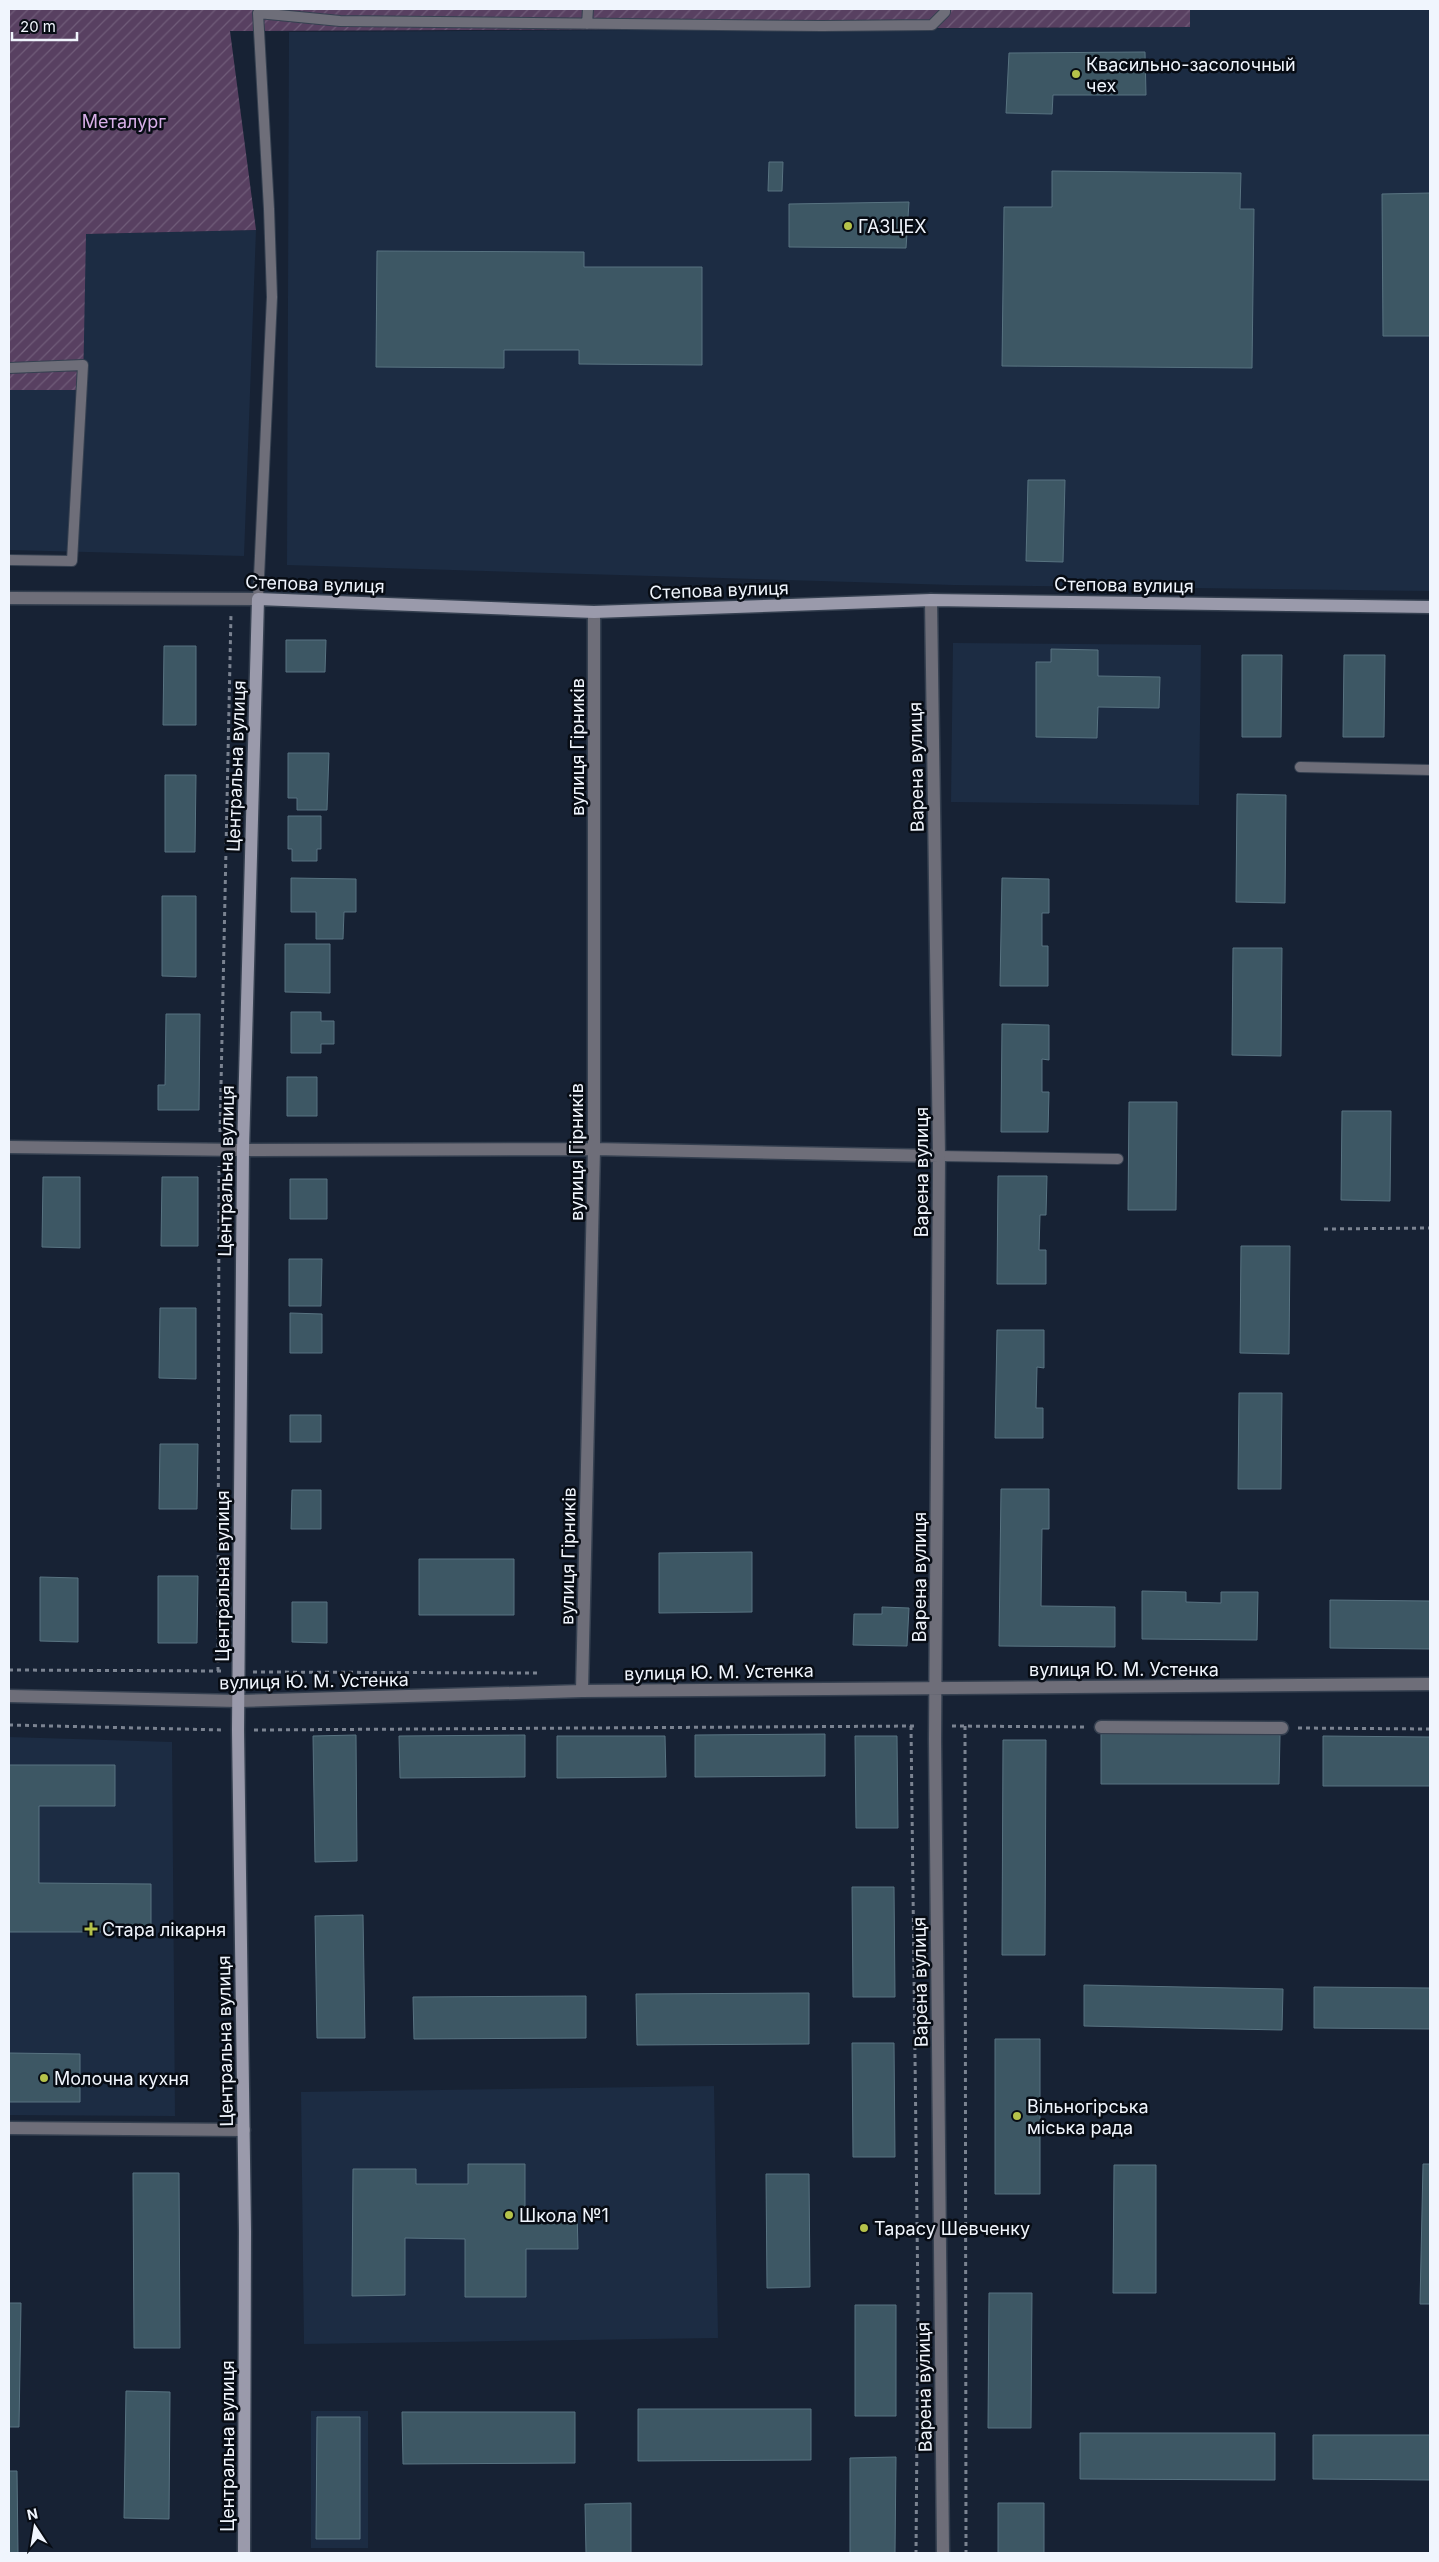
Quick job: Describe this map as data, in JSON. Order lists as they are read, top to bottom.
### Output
{
  "streets": {
    "main road": ["Степова вулиця", "Центральна вулиця"],
    "street": ["вулиця Гірників", "Варена вулиця", "вулиця Ю. М. Устенка"]
  },
  "crossings": [
    ["Степова вулиця", "вулиця Гірників"],
    ["Степова вулиця", "Центральна вулиця"],
    ["Степова вулиця", "Варена вулиця"],
    ["вулиця Гірників", "вулиця Ю. М. Устенка"],
    ["Центральна вулиця", "вулиця Ю. М. Устенка"],
    ["Варена вулиця", "вулиця Ю. М. Устенка"]
  ],
  "parks": ["Металург"],
  "places": {
    "other": [
      "Квасильно-засолочный чех",
      "ГАЗЦЕХ",
      "Молочна кухня",
      "Вільногірська міська рада",
      "Школа №1",
      "Тарасу Шевченку"
    ],
    "health": ["Стара лікарня"]
  },
  "scale_bar": "20 m",
  "north": "top"
}
